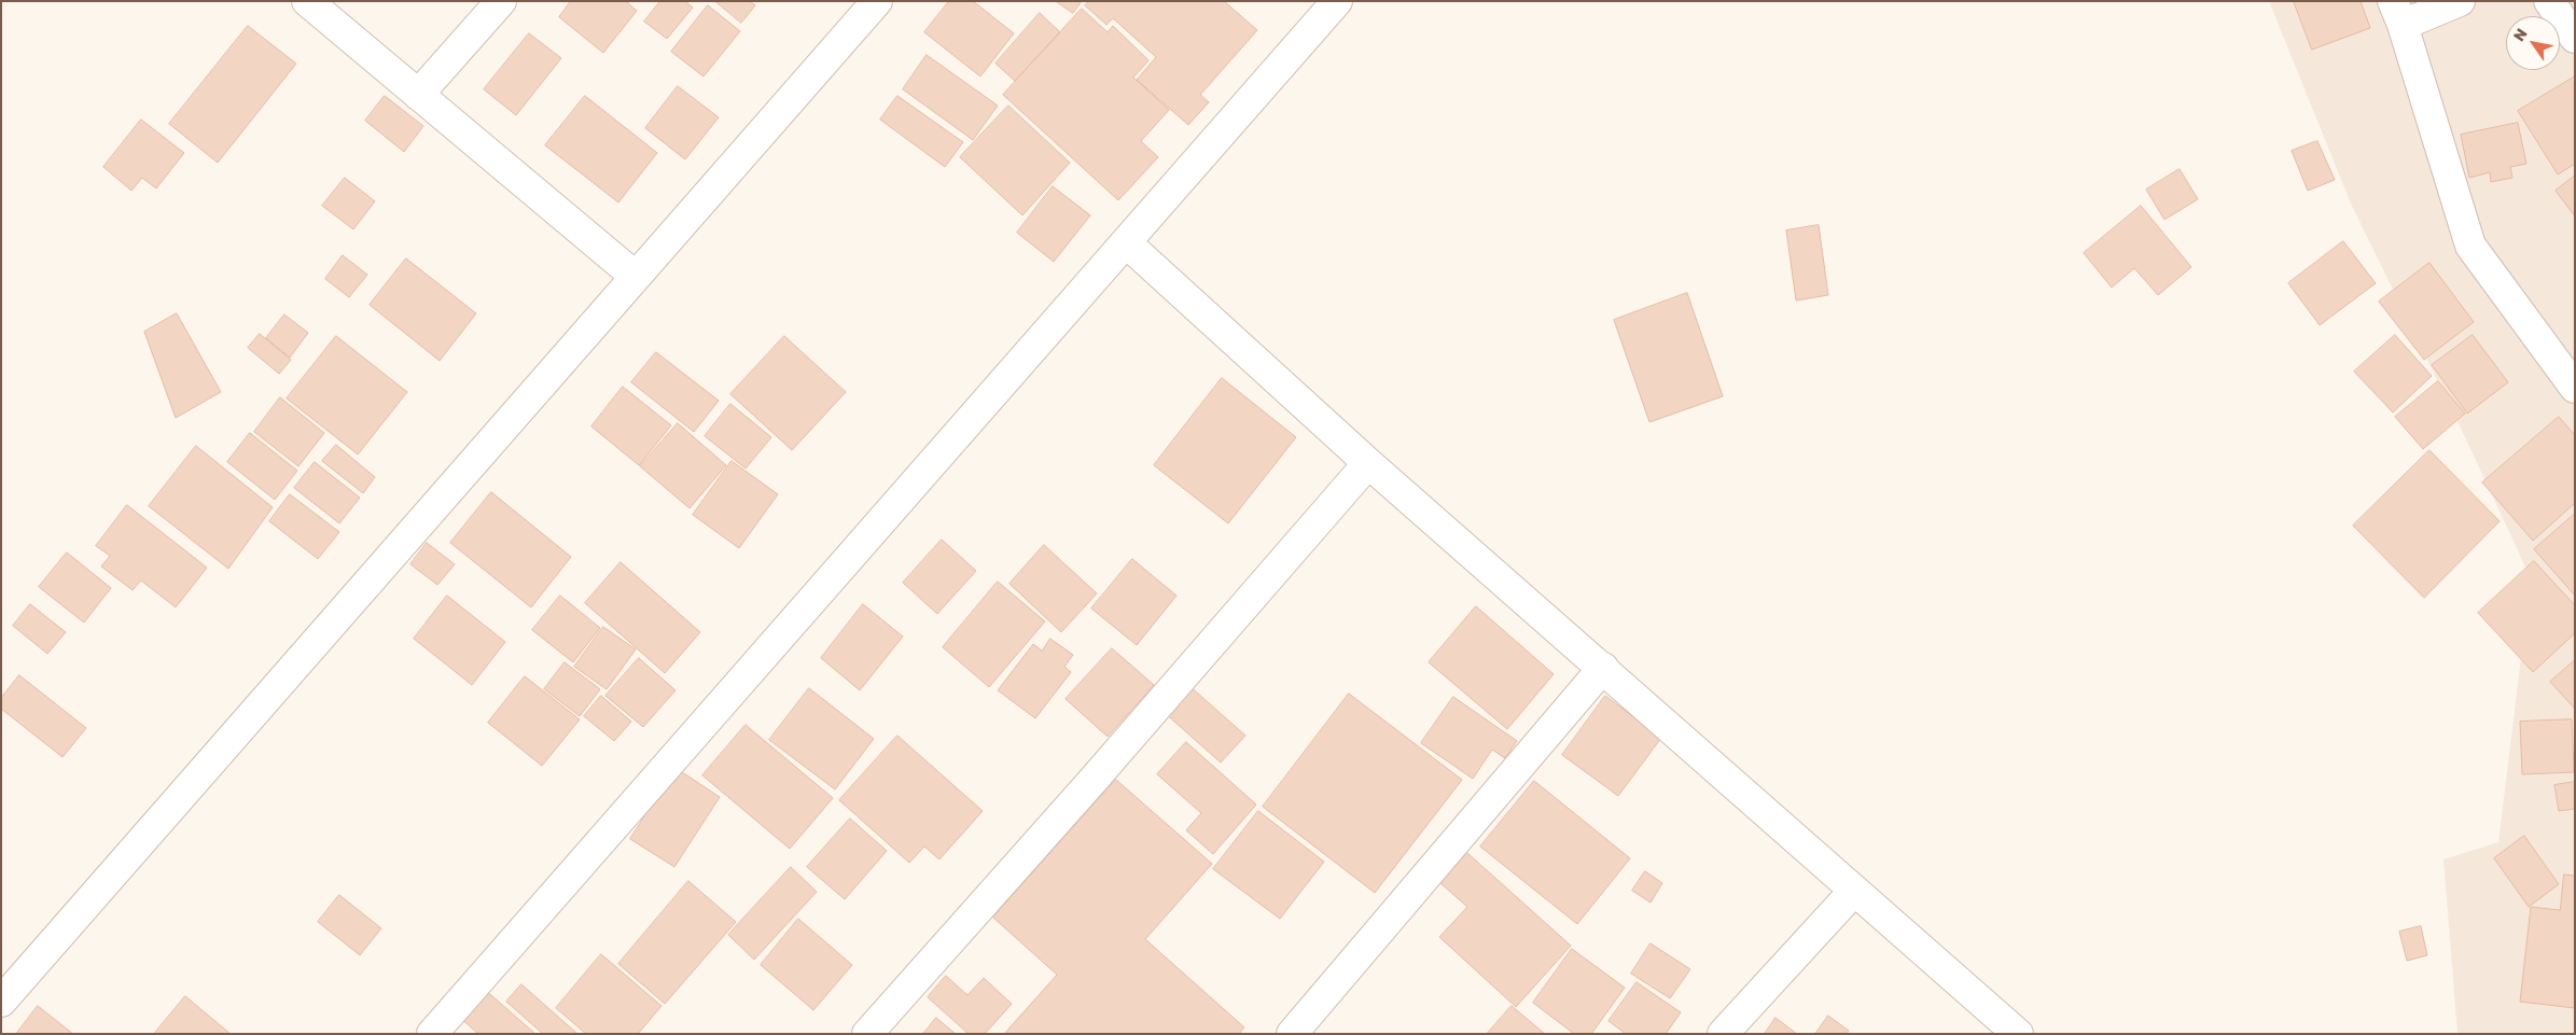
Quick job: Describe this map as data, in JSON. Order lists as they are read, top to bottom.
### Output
{
  "north": "top left"
}
